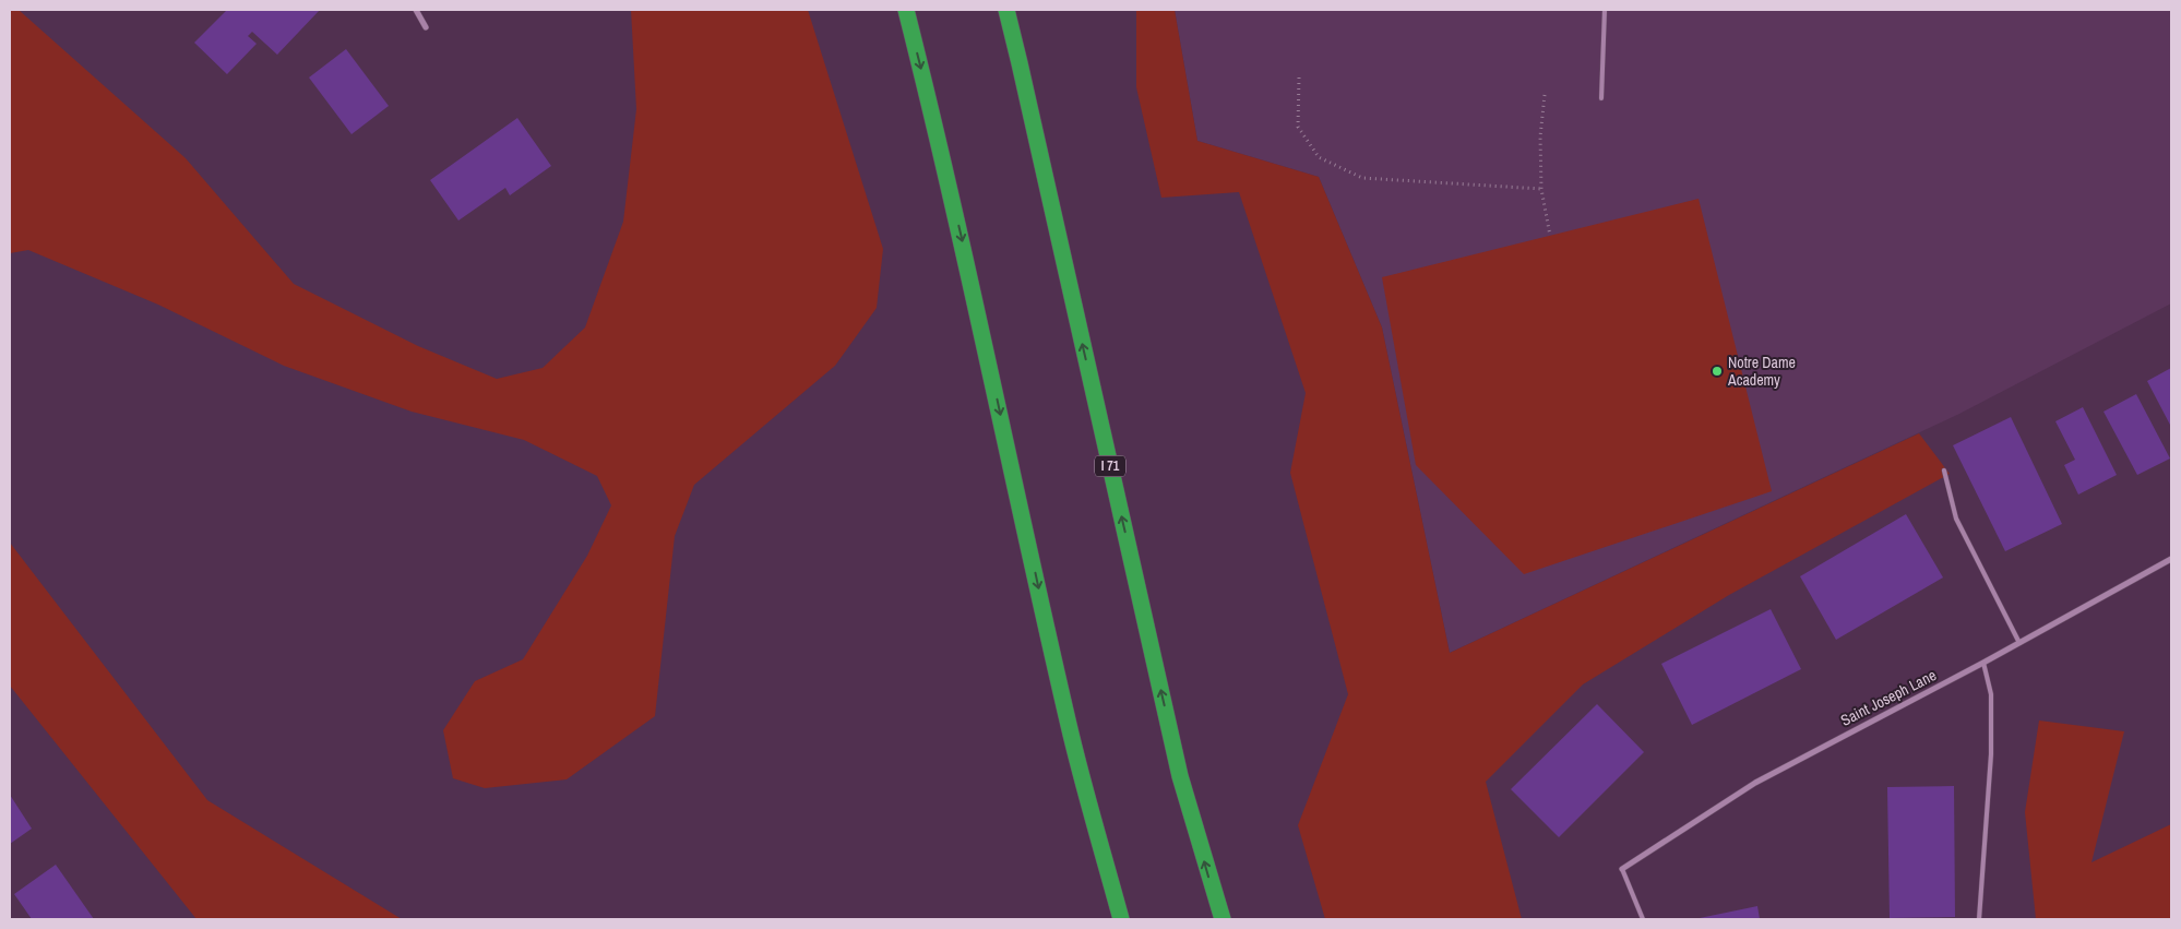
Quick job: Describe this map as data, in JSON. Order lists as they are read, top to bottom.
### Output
{
  "streets": {
    "highway": ["I 71"],
    "street": ["Saint Joseph Lane"]
  },
  "places": ["Notre Dame Academy"]
}
